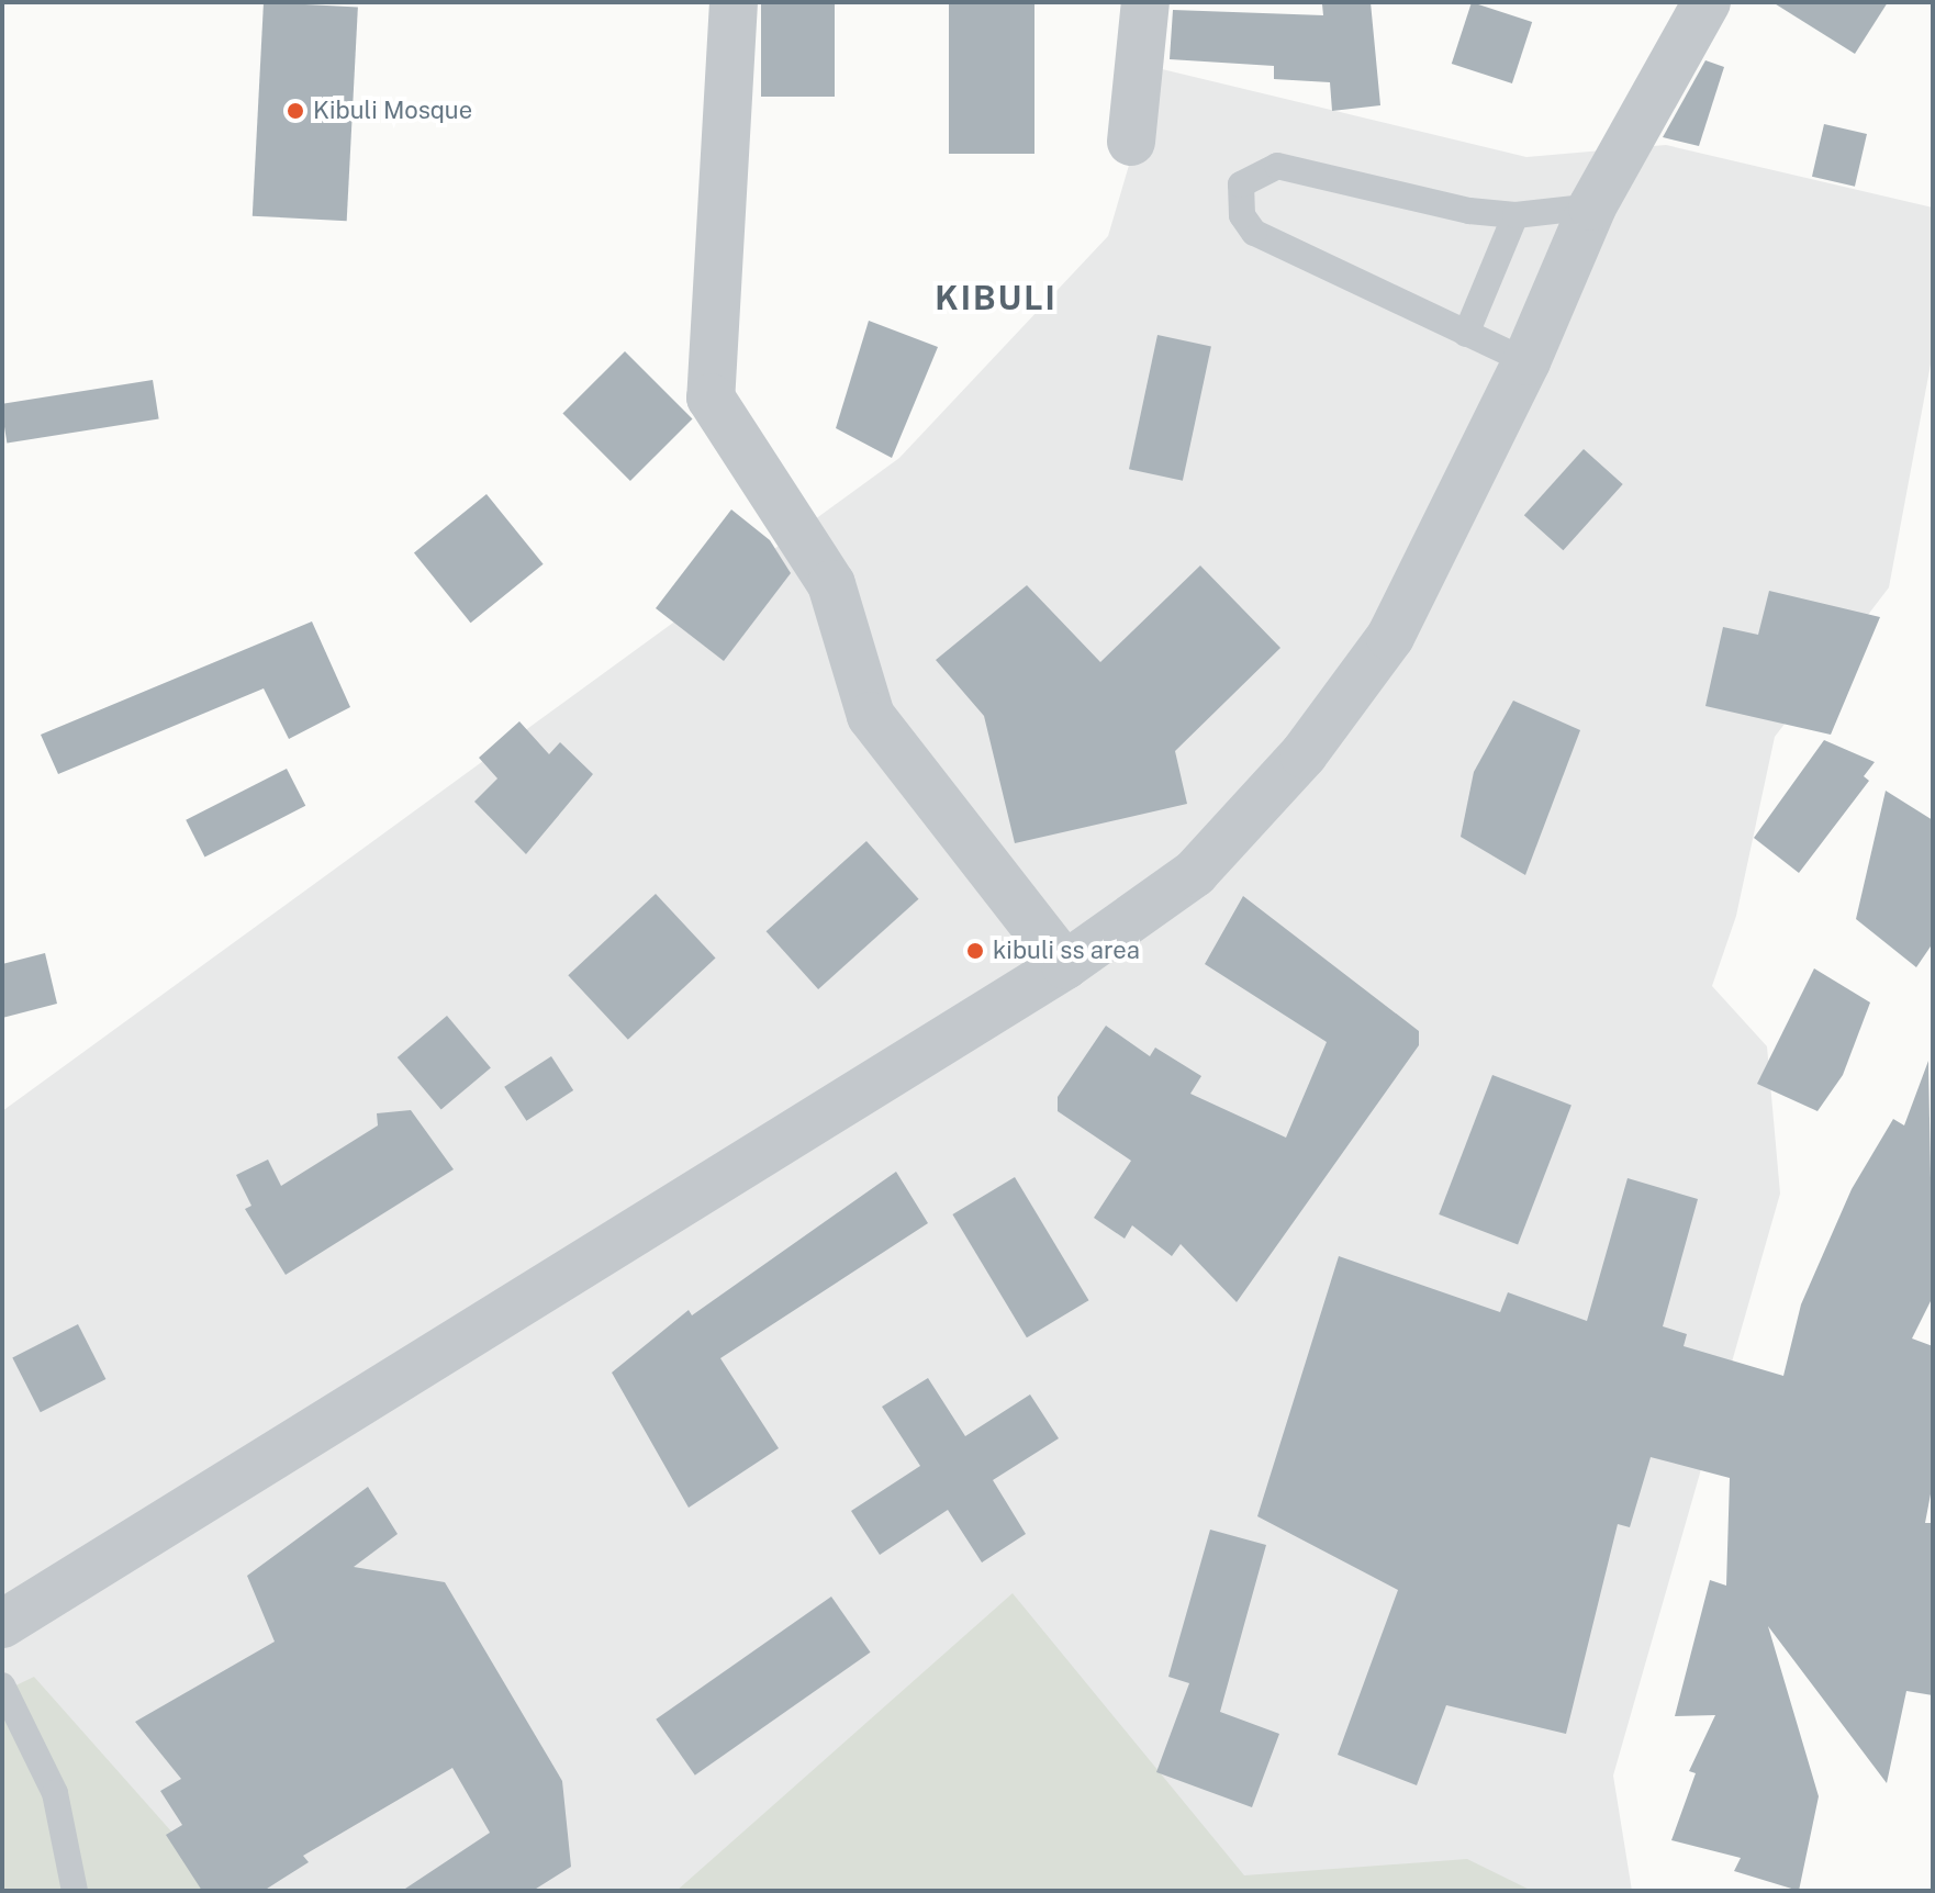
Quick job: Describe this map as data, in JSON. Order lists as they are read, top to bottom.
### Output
{
  "districts": ["KIBULI"],
  "places": ["Kibuli Mosque", "kibuli ss area"]
}
